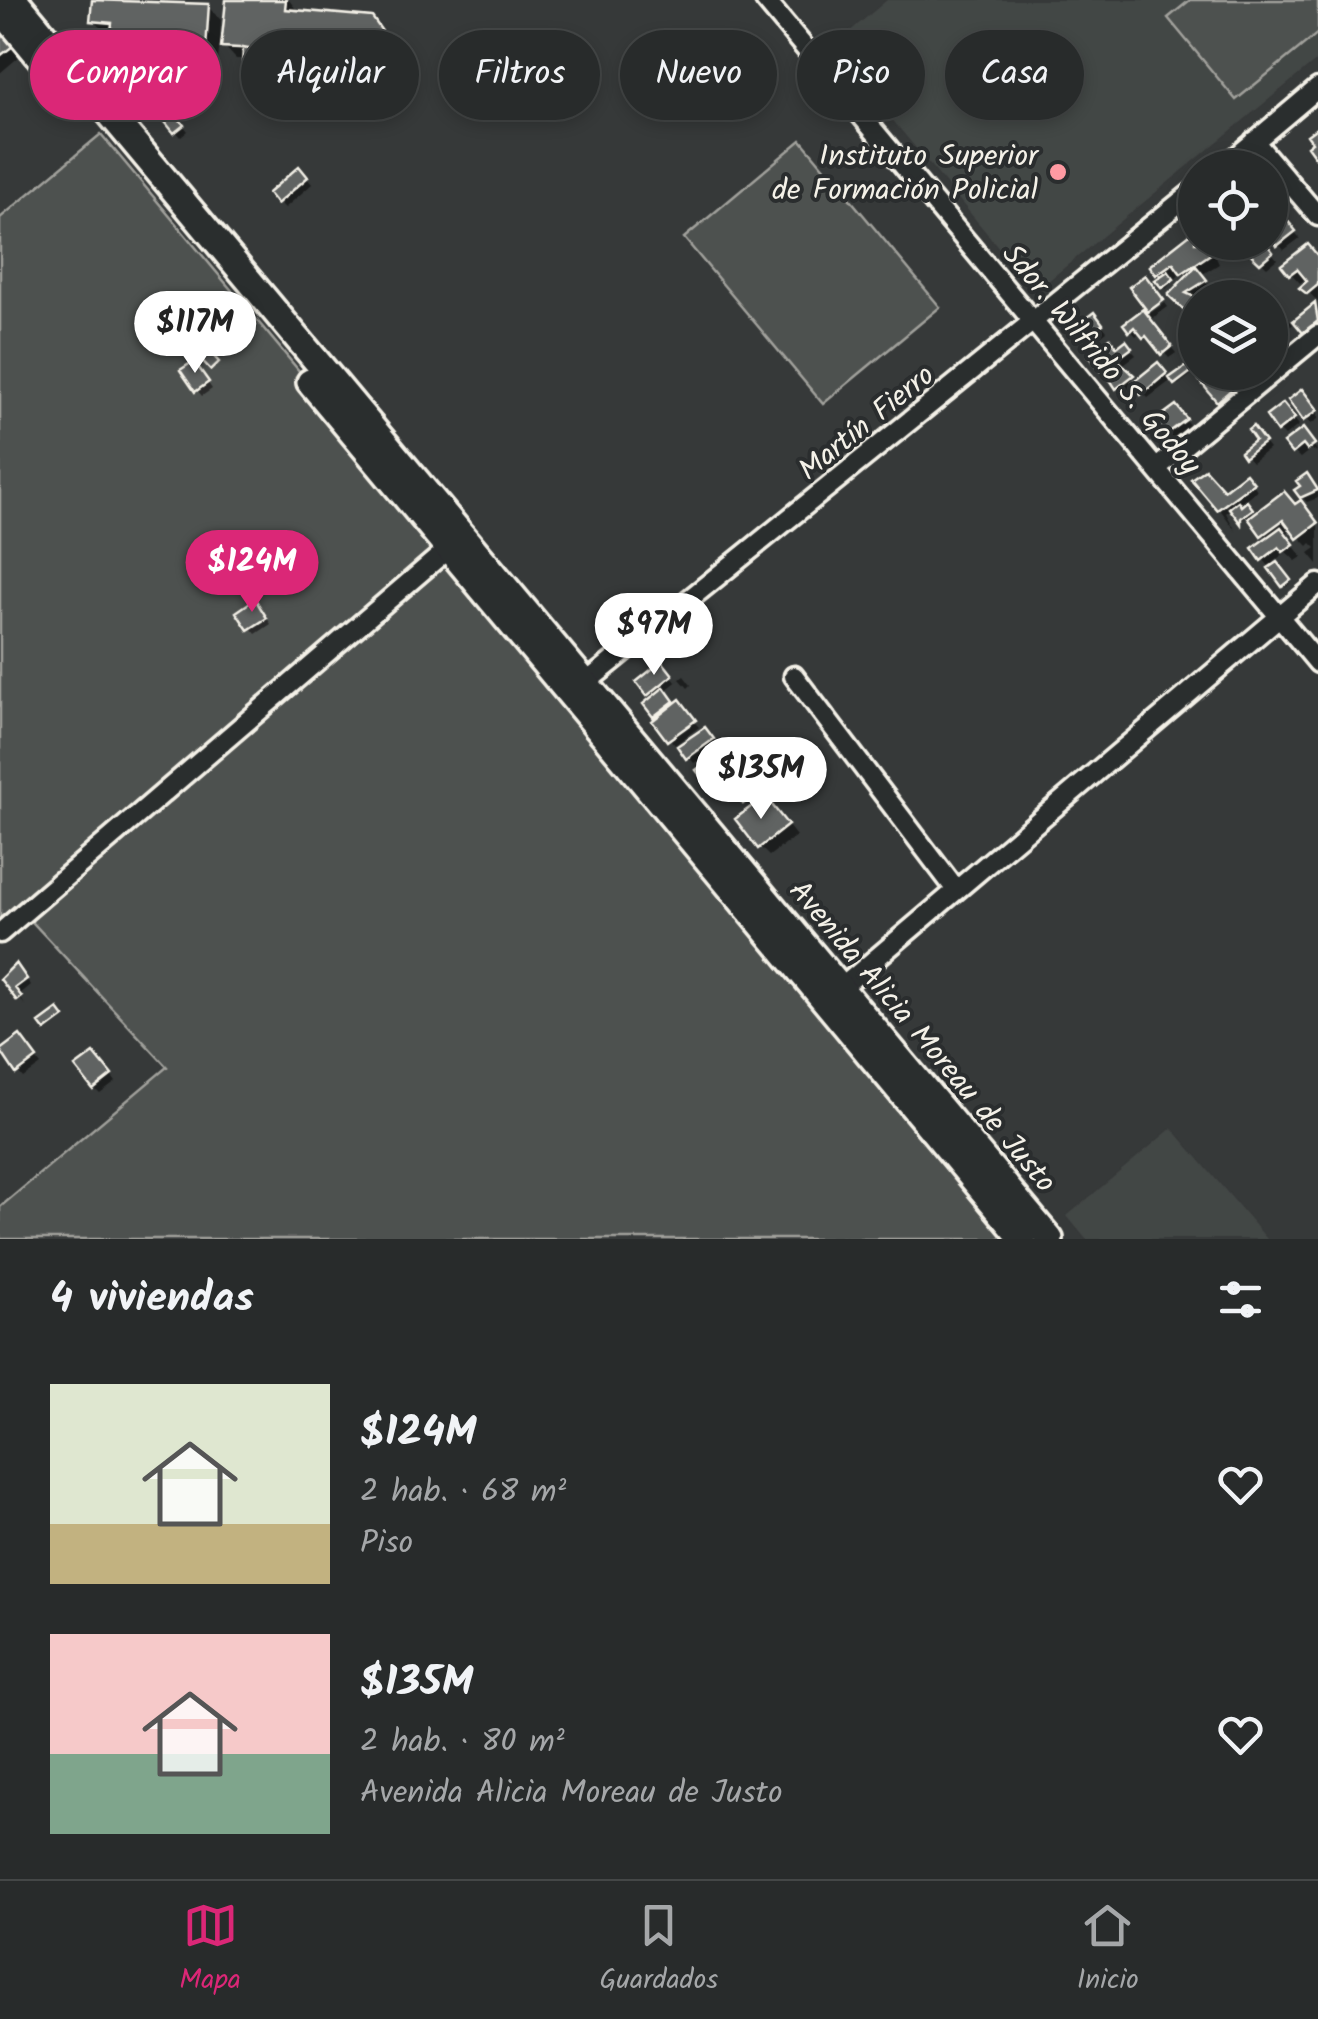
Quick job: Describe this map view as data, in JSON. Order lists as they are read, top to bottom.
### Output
{
  "streets": {
    "main road": ["Avenida Alicia Moreau de Justo"],
    "street": ["Sdor. Wilfrido S. Godoy", "Martín Fierro"]
  },
  "crossings": [
    ["Sdor. Wilfrido S. Godoy", "Martín Fierro"],
    ["Martín Fierro", "Avenida Alicia Moreau de Justo"]
  ],
  "places": ["Instituto Superior de Formación Policial"],
  "page": {
    "chip": [
      "Comprar",
      "Alquilar",
      "Filtros",
      "Nuevo",
      "Piso",
      "Casa"
    ],
    "price": [
      "$117M",
      "$124M",
      "$97M",
      "$135M"
    ],
    "heading": "4 viviendas",
    "list": [
      {
        "name": "$124M",
        "note": "2 hab. · 68 m² · Piso"
      },
      {
        "name": "$135M",
        "note": "2 hab. · 80 m² · Avenida Alicia Moreau de Justo"
      }
    ],
    "tabs": ["Mapa", "Guardados", "Inicio"]
  }
}
